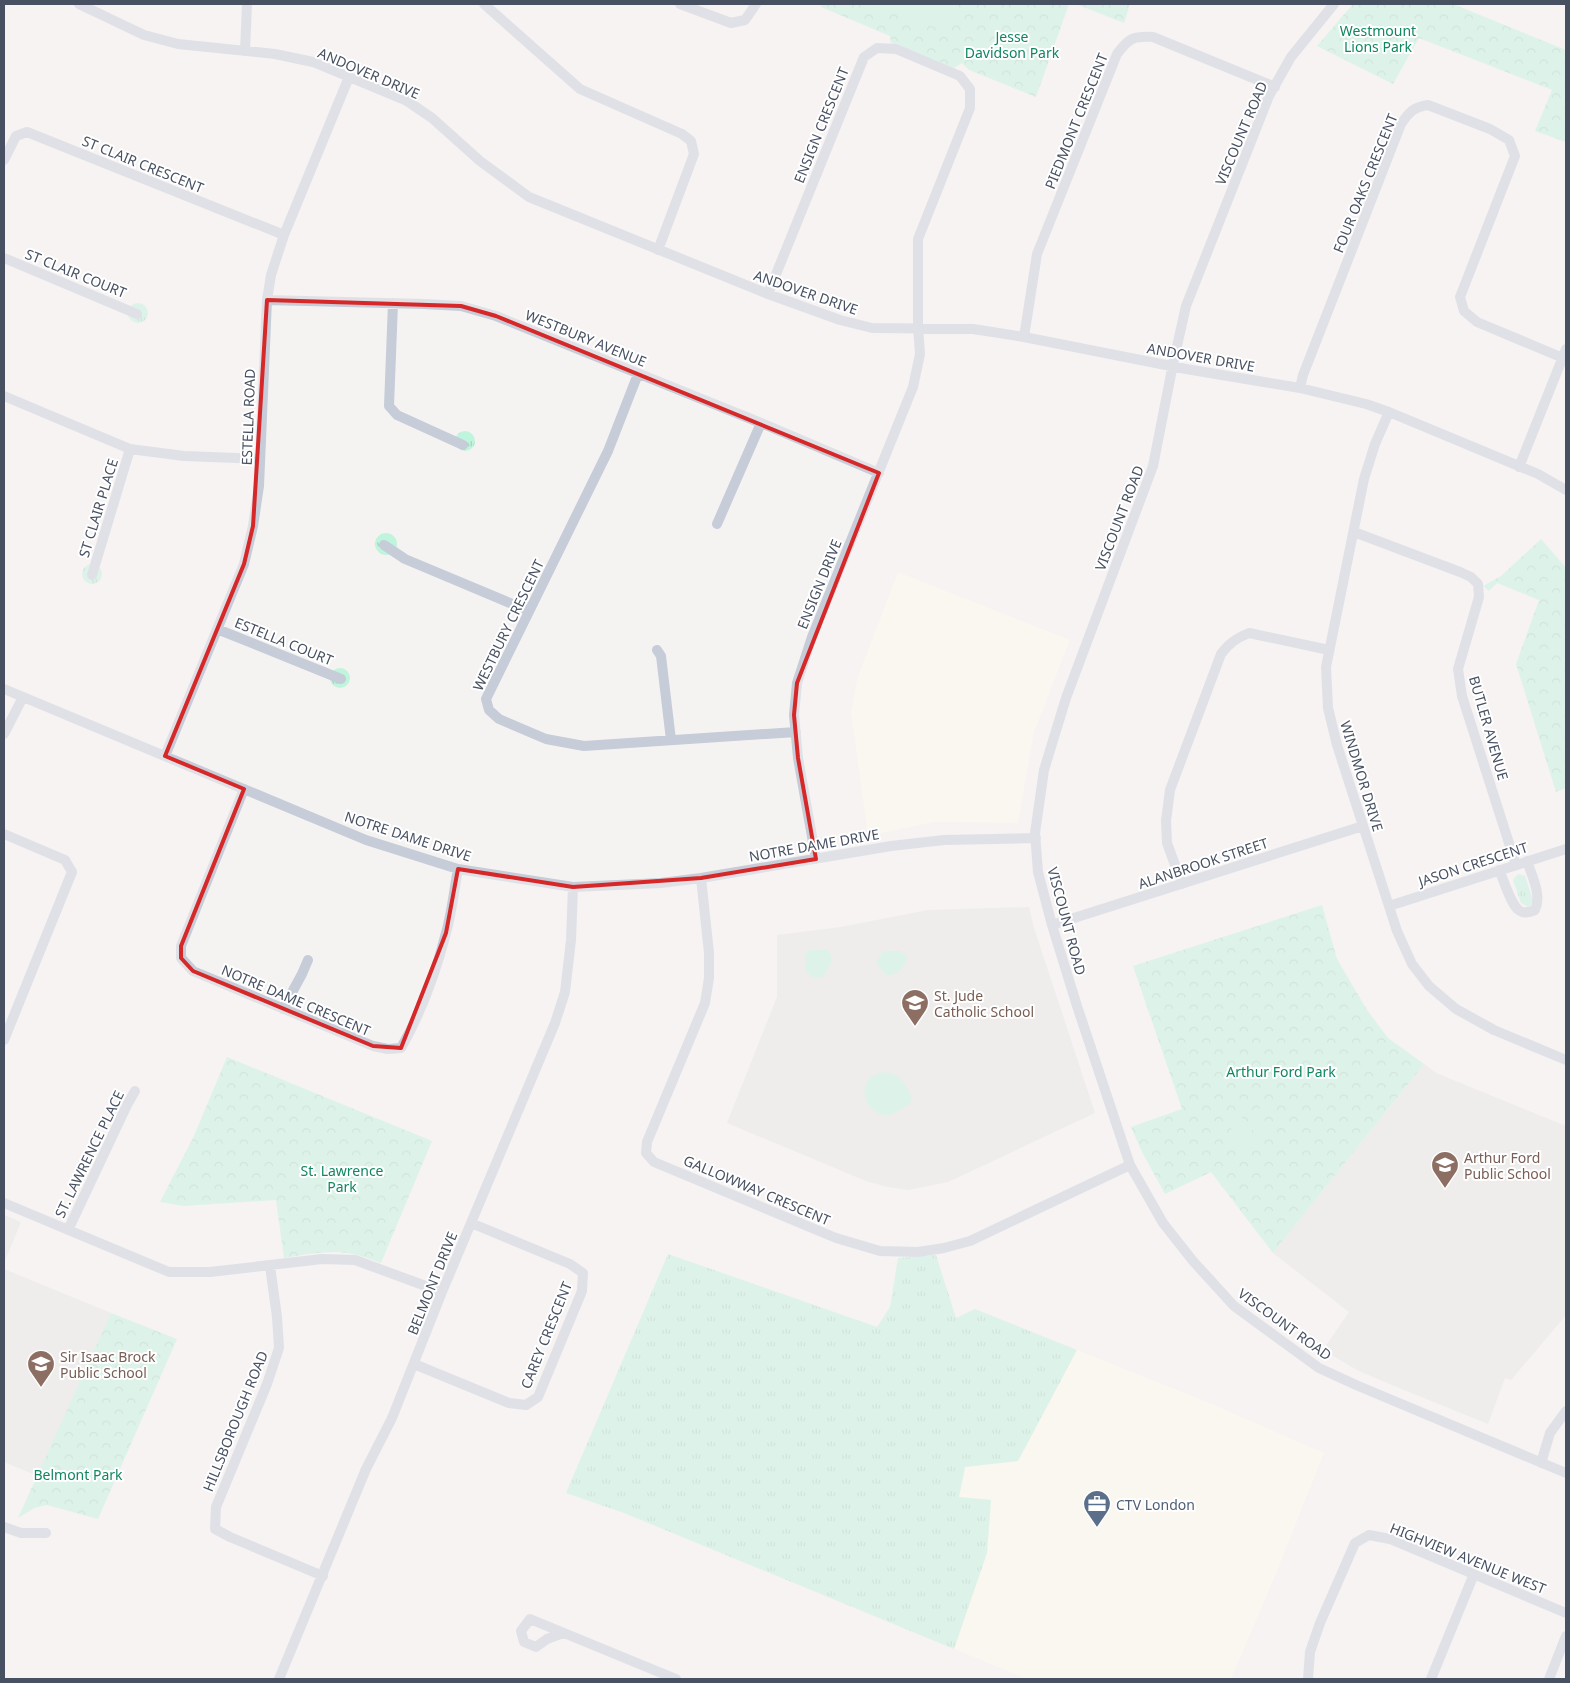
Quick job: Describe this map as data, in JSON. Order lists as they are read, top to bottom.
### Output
{
  "streets": {
    "street": [
      "ANDOVER DRIVE",
      "PIEDMONT CRESCENT",
      "ENSIGN CRESCENT",
      "VISCOUNT ROAD",
      "ST CLAIR CRESCENT",
      "FOUR OAKS CRESCENT",
      "ST CLAIR COURT",
      "WESTBURY AVENUE",
      "ESTELLA ROAD",
      "ST CLAIR PLACE",
      "ENSIGN DRIVE",
      "WESTBURY CRESCENT",
      "ESTELLA COURT",
      "BUTLER AVENUE",
      "WINDMOR DRIVE",
      "NOTRE DAME DRIVE",
      "ALANBROOK STREET",
      "JASON CRESCENT",
      "NOTRE DAME CRESCENT",
      "ST. LAWRENCE PLACE",
      "GALLOWWAY CRESCENT",
      "BELMONT DRIVE",
      "CAREY CRESCENT",
      "HILLSBOROUGH ROAD",
      "HIGHVIEW AVENUE WEST"
    ]
  },
  "crossings": [
    ["ANDOVER DRIVE", "PIEDMONT CRESCENT"],
    ["ANDOVER DRIVE", "ENSIGN CRESCENT"],
    ["ANDOVER DRIVE", "VISCOUNT ROAD"],
    ["ANDOVER DRIVE", "FOUR OAKS CRESCENT"],
    ["ANDOVER DRIVE", "ESTELLA ROAD"],
    ["ANDOVER DRIVE", "ENSIGN DRIVE"],
    ["ANDOVER DRIVE", "WINDMOR DRIVE"],
    ["PIEDMONT CRESCENT", "VISCOUNT ROAD"],
    ["ENSIGN CRESCENT", "ENSIGN DRIVE"],
    ["VISCOUNT ROAD", "NOTRE DAME DRIVE"],
    ["VISCOUNT ROAD", "ALANBROOK STREET"],
    ["VISCOUNT ROAD", "GALLOWWAY CRESCENT"],
    ["ST CLAIR CRESCENT", "ESTELLA ROAD"],
    ["WESTBURY AVENUE", "ESTELLA ROAD"],
    ["WESTBURY AVENUE", "ENSIGN DRIVE"],
    ["WESTBURY AVENUE", "WESTBURY CRESCENT"],
    ["ESTELLA ROAD", "ESTELLA COURT"],
    ["ESTELLA ROAD", "NOTRE DAME DRIVE"],
    ["ENSIGN DRIVE", "WESTBURY CRESCENT"],
    ["ENSIGN DRIVE", "NOTRE DAME DRIVE"],
    ["BUTLER AVENUE", "WINDMOR DRIVE"],
    ["BUTLER AVENUE", "JASON CRESCENT"],
    ["WINDMOR DRIVE", "ALANBROOK STREET"],
    ["WINDMOR DRIVE", "JASON CRESCENT"],
    ["NOTRE DAME DRIVE", "NOTRE DAME CRESCENT"],
    ["NOTRE DAME DRIVE", "GALLOWWAY CRESCENT"],
    ["NOTRE DAME DRIVE", "BELMONT DRIVE"],
    ["BELMONT DRIVE", "CAREY CRESCENT"],
    ["BELMONT DRIVE", "HILLSBOROUGH ROAD"]
  ],
  "parks": [
    "Westmount Lions Park",
    "Jesse Davidson Park",
    "Arthur Ford Park",
    "St. Lawrence Park",
    "Belmont Park"
  ],
  "places": {
    "school or university": ["St. Jude Catholic School", "Arthur Ford Public School", "Sir Isaac Brock Public School"],
    "office": ["CTV London"]
  }
}
